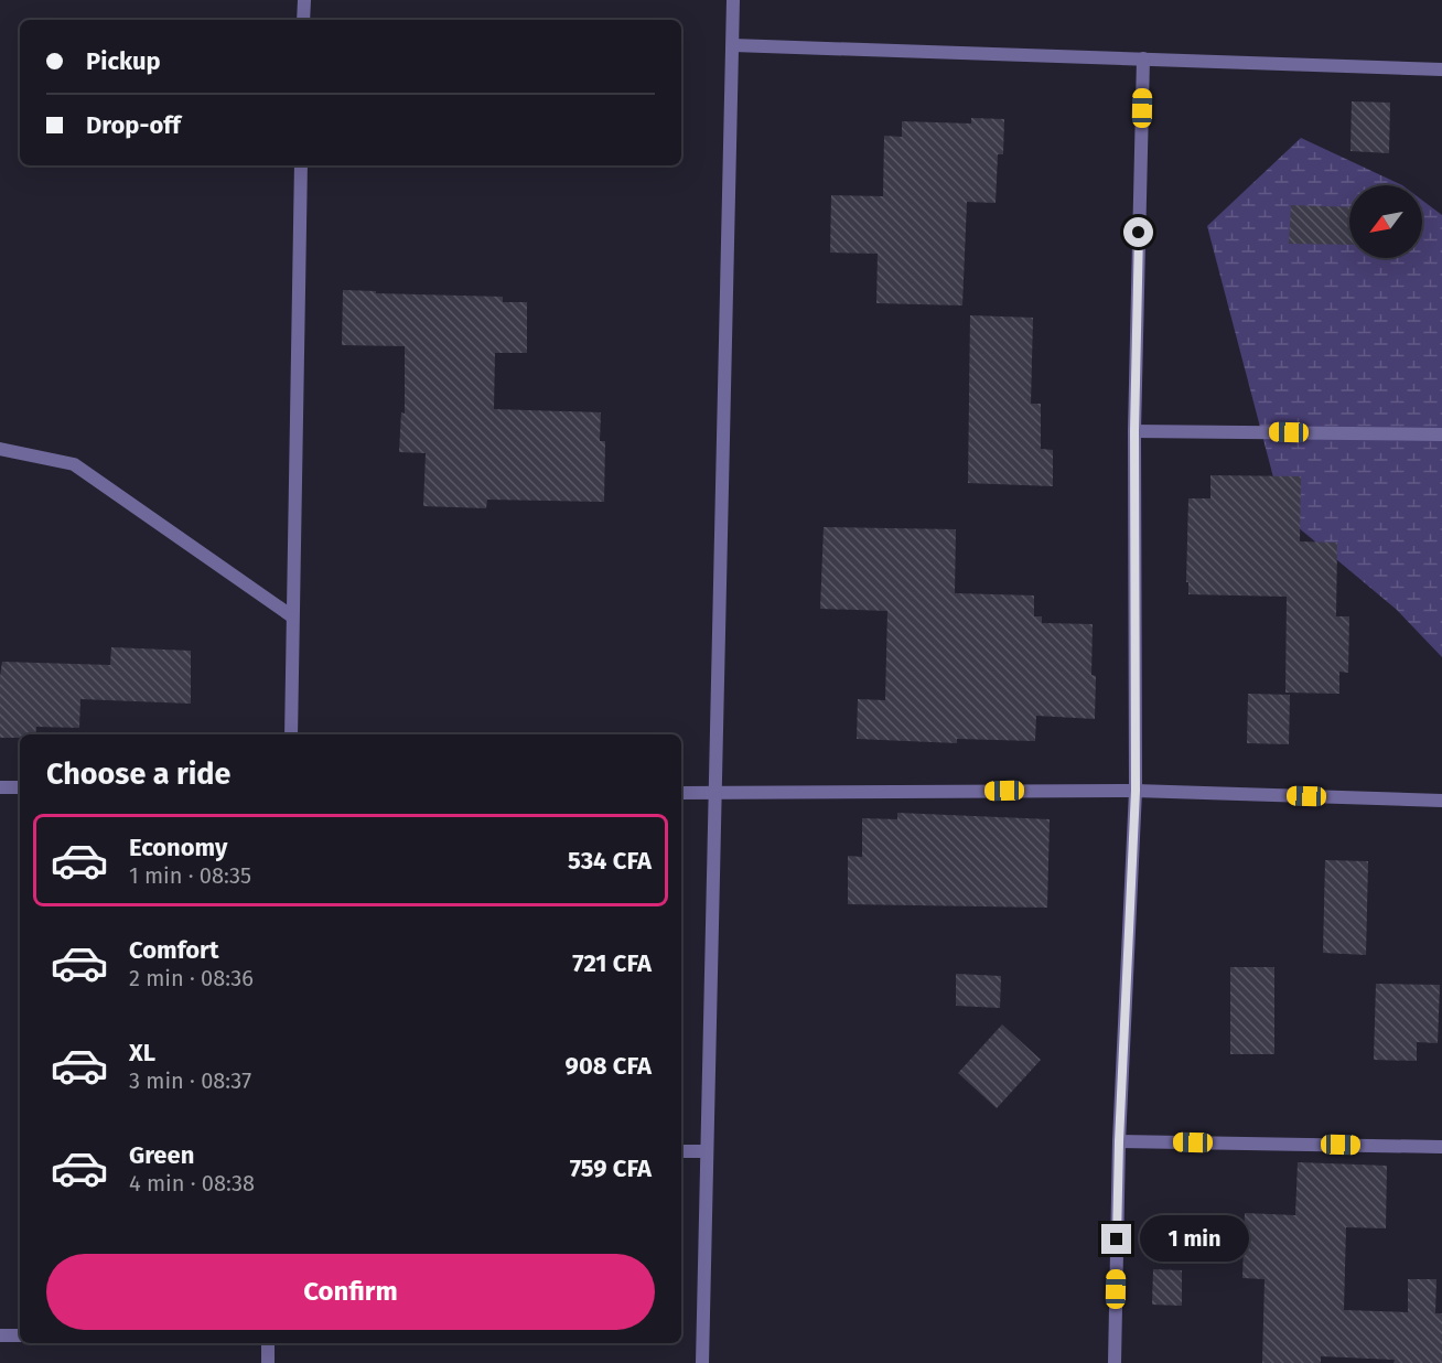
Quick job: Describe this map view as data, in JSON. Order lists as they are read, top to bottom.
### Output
{
  "north": "bottom left",
  "page": {
    "banner": ["Pickup", "Drop-off"],
    "heading": "Choose a ride",
    "list": [
      {
        "name": "Economy",
        "note": "1 min · 08:35",
        "value": "534 CFA"
      },
      {
        "name": "Comfort",
        "note": "2 min · 08:36",
        "value": "721 CFA"
      },
      {
        "name": "XL",
        "note": "3 min · 08:37",
        "value": "908 CFA"
      },
      {
        "name": "Green",
        "note": "4 min · 08:38",
        "value": "759 CFA"
      }
    ],
    "bubble": "1 min",
    "buttons": "Confirm"
  }
}
